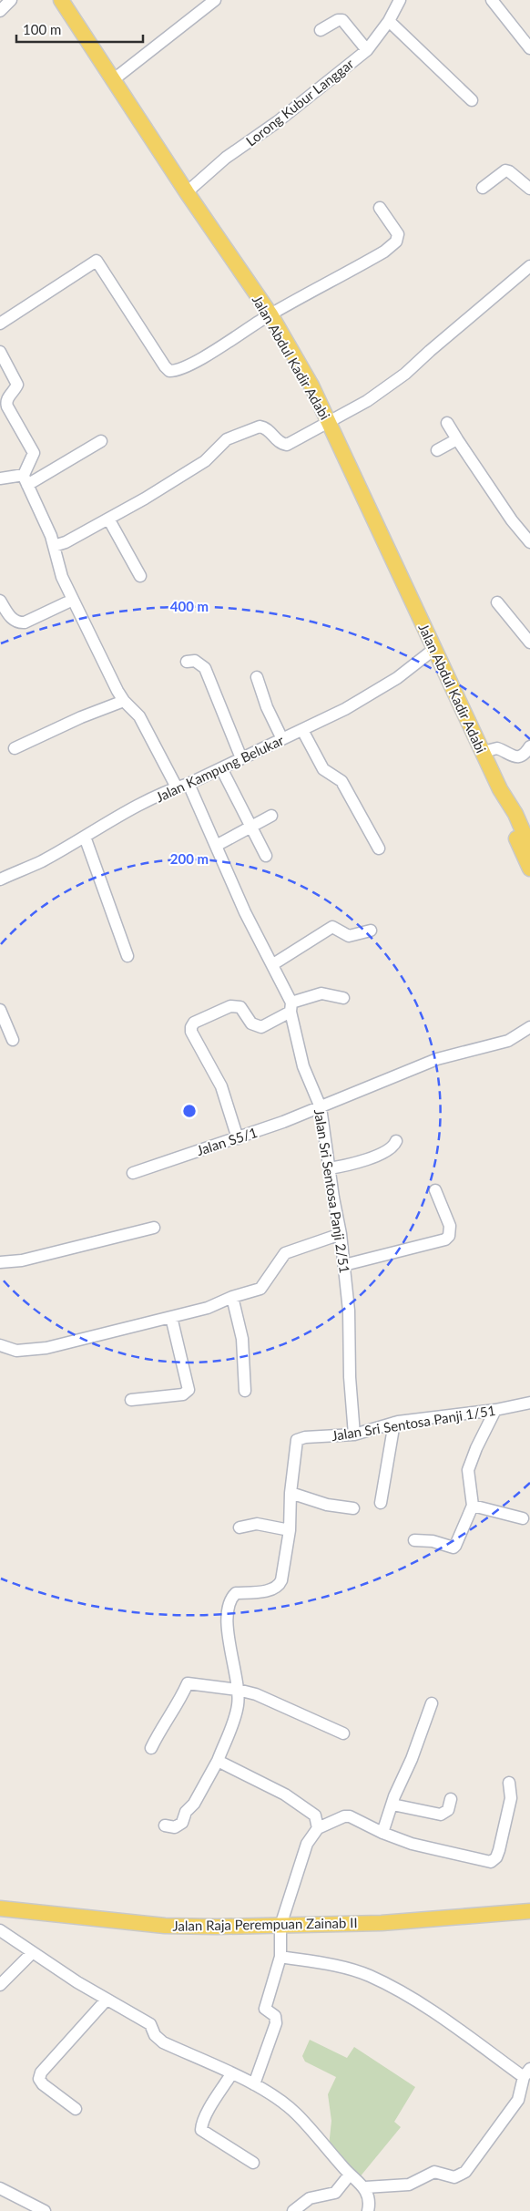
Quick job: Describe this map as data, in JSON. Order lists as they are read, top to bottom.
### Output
{
  "streets": {
    "main road": ["Jalan Abdul Kadir Adabi", "Jalan Raja Perempuan Zainab II"],
    "street": [
      "Lorong Kubur Langgar",
      "Jalan Kampung Belukar",
      "Jalan S5/1",
      "Jalan Sri Sentosa Panji 2/51",
      "Jalan Sri Sentosa Panji 1/51"
    ]
  },
  "crossings": [
    ["Lorong Kubur Langgar", "Jalan Abdul Kadir Adabi"],
    ["Jalan Abdul Kadir Adabi", "Jalan Kampung Belukar"],
    ["Jalan Kampung Belukar", "Jalan Sri Sentosa Panji 2/51"],
    ["Jalan S5/1", "Jalan Sri Sentosa Panji 2/51"],
    ["Jalan Sri Sentosa Panji 2/51", "Jalan Sri Sentosa Panji 1/51"]
  ],
  "scale_bar": "100 m",
  "rings": ["400 m", "200 m"]
}
